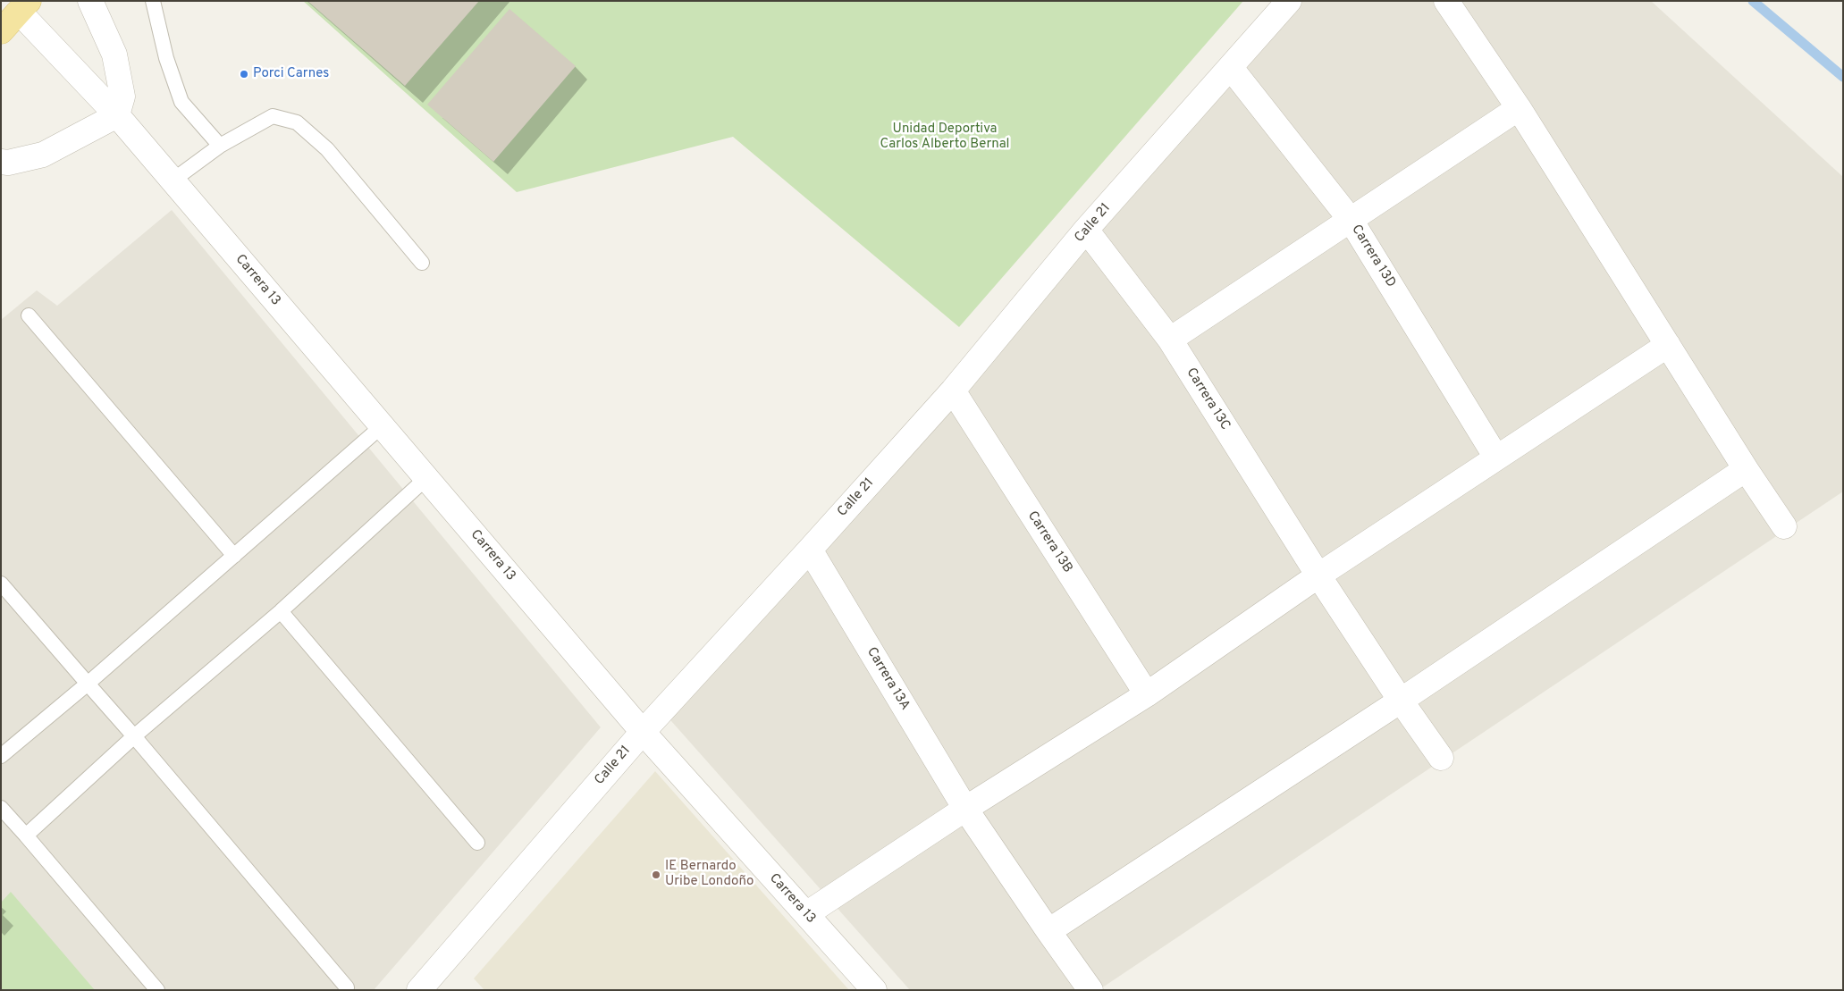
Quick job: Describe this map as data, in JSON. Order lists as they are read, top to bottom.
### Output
{
  "streets": {
    "street": [
      "Calle 21",
      "Carrera 13D",
      "Carrera 13",
      "Carrera 13C",
      "Carrera 13B",
      "Carrera 13A"
    ]
  },
  "crossings": [
    ["Calle 21", "Carrera 13D"],
    ["Calle 21", "Carrera 13"],
    ["Calle 21", "Carrera 13C"],
    ["Calle 21", "Carrera 13B"],
    ["Calle 21", "Carrera 13A"]
  ],
  "parks": ["Unidad Deportiva Carlos Alberto Bernal"],
  "places": ["Porci Carnes", "IE Bernardo Uribe Londoño"]
}
